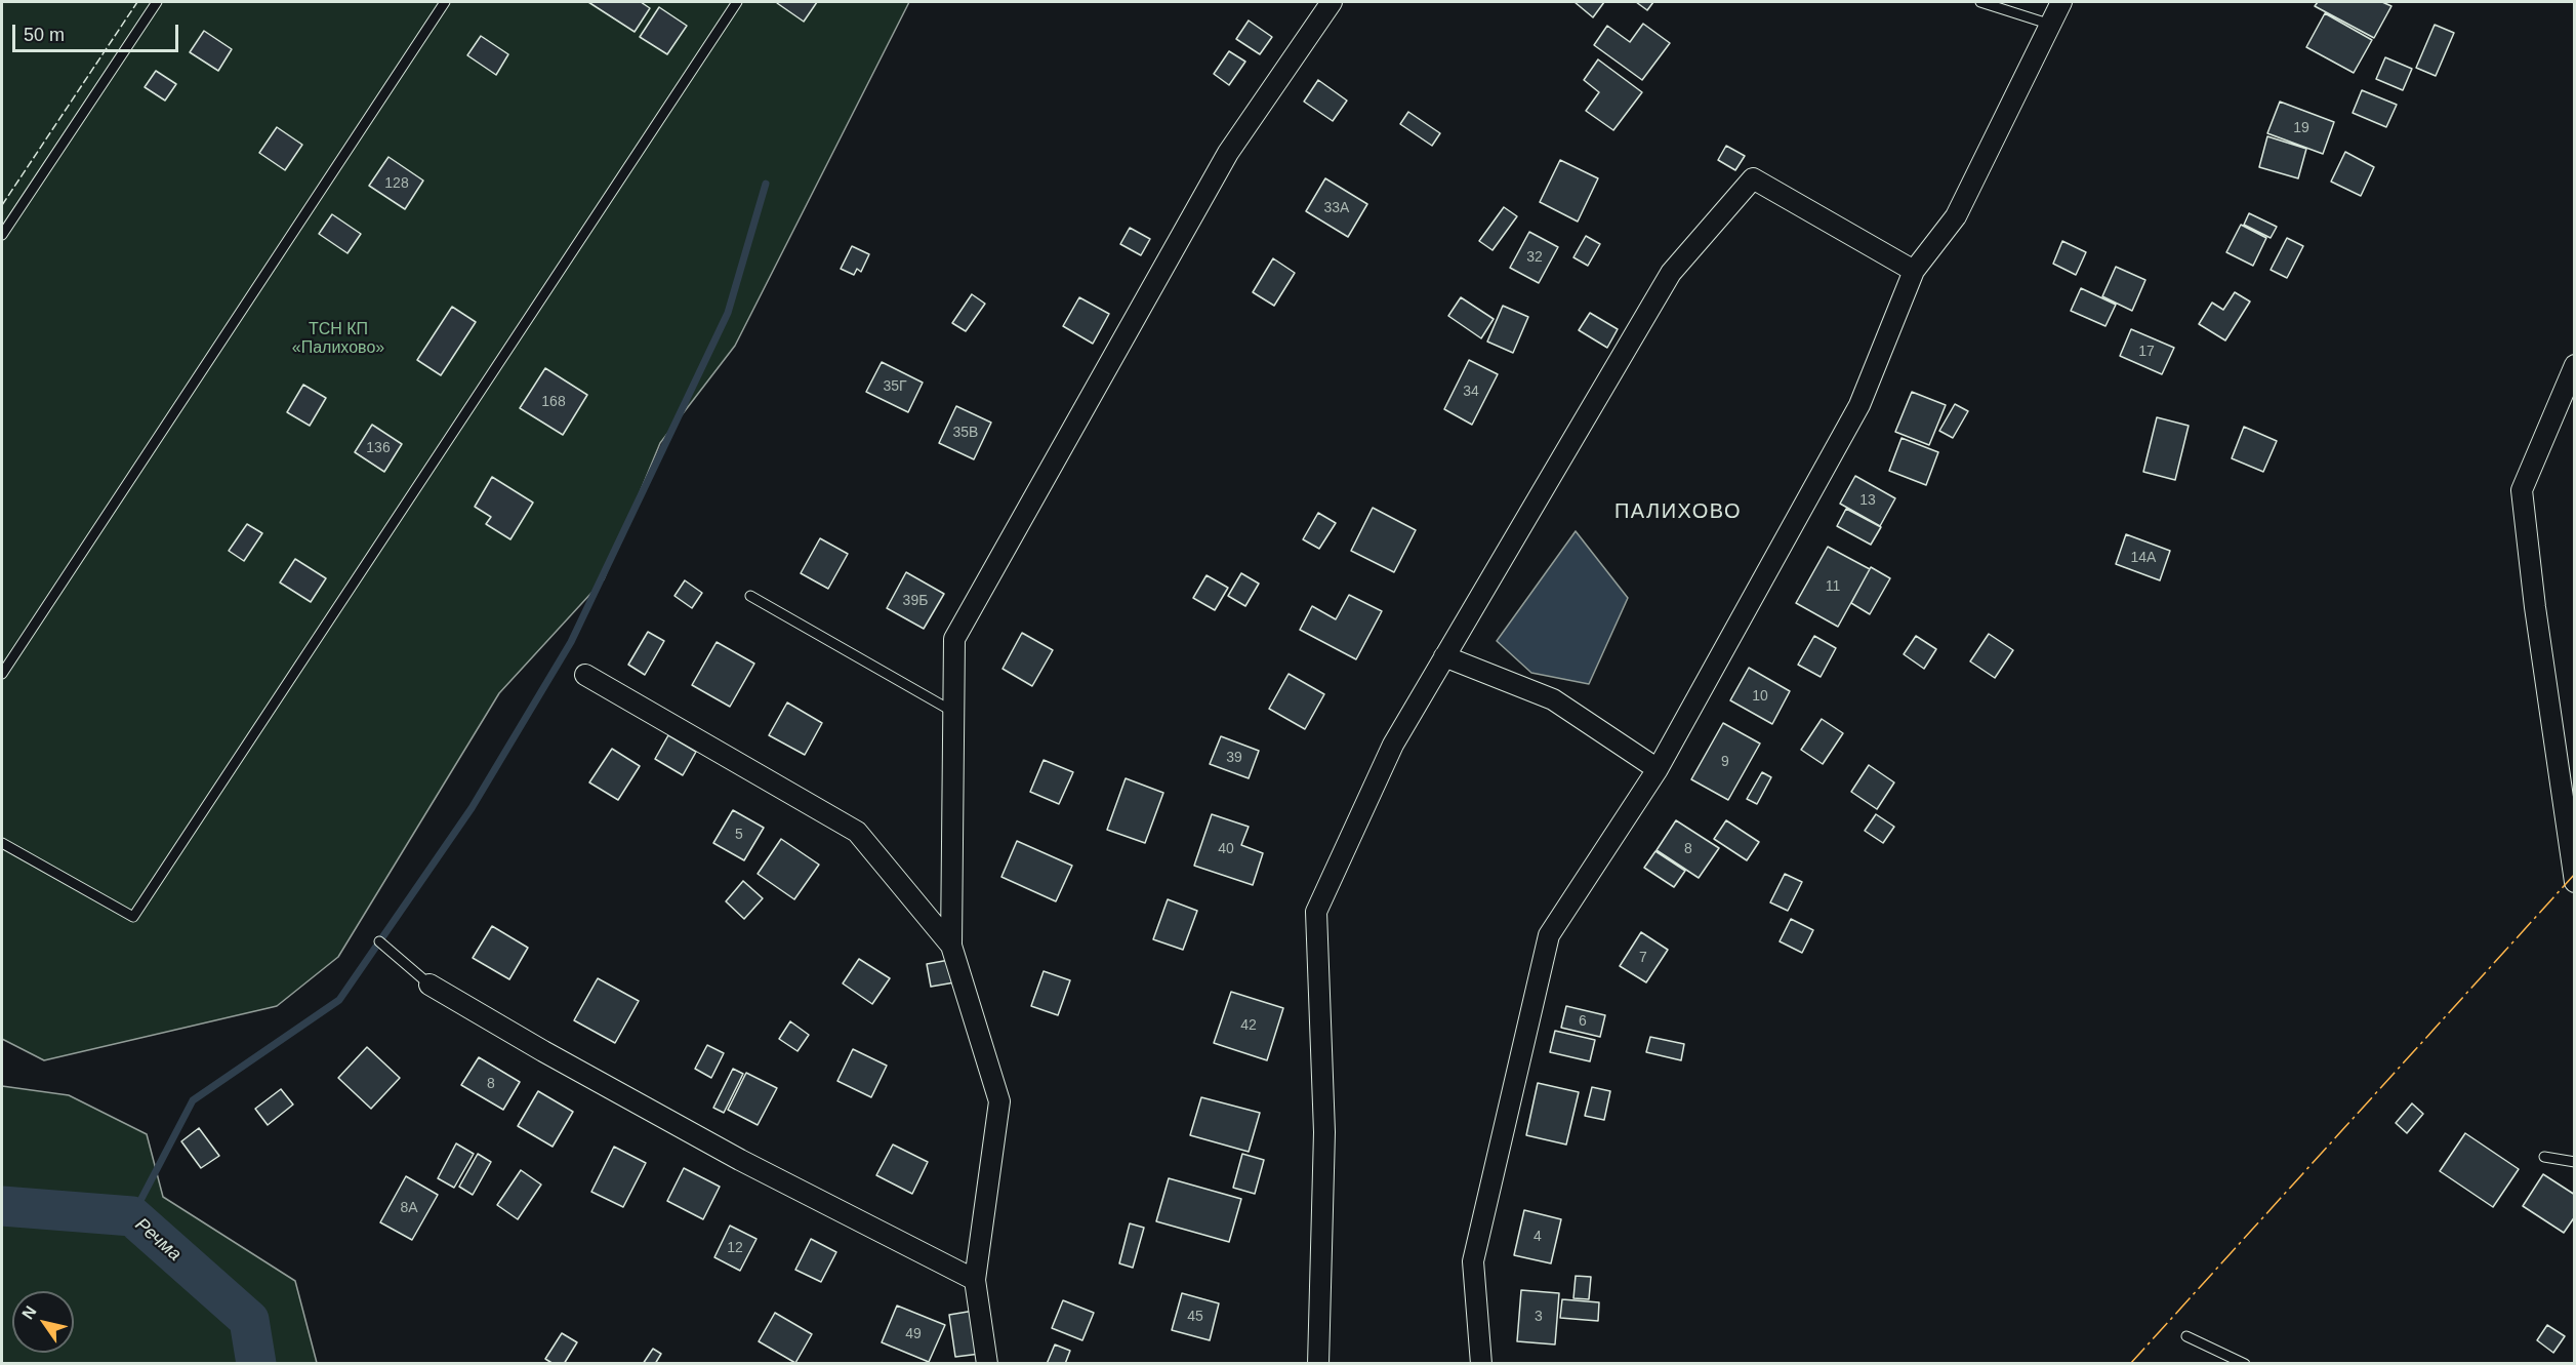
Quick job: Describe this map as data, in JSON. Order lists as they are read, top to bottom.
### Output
{
  "districts": ["ПАЛИХОВО"],
  "water": ["Речма"],
  "parks": ["ТСН КП «Палихово»"],
  "house_numbers": [
    "19",
    "128",
    "33А",
    "32",
    "17",
    "35Г",
    "34",
    "168",
    "35В",
    "136",
    "13",
    "14А",
    "11",
    "39Б",
    "10",
    "39",
    "9",
    "5",
    "40",
    "8",
    "7",
    "6",
    "42",
    "8",
    "8А",
    "4",
    "12",
    "45",
    "3",
    "49"
  ],
  "scale_bar": "50 m",
  "north": "top left"
}
